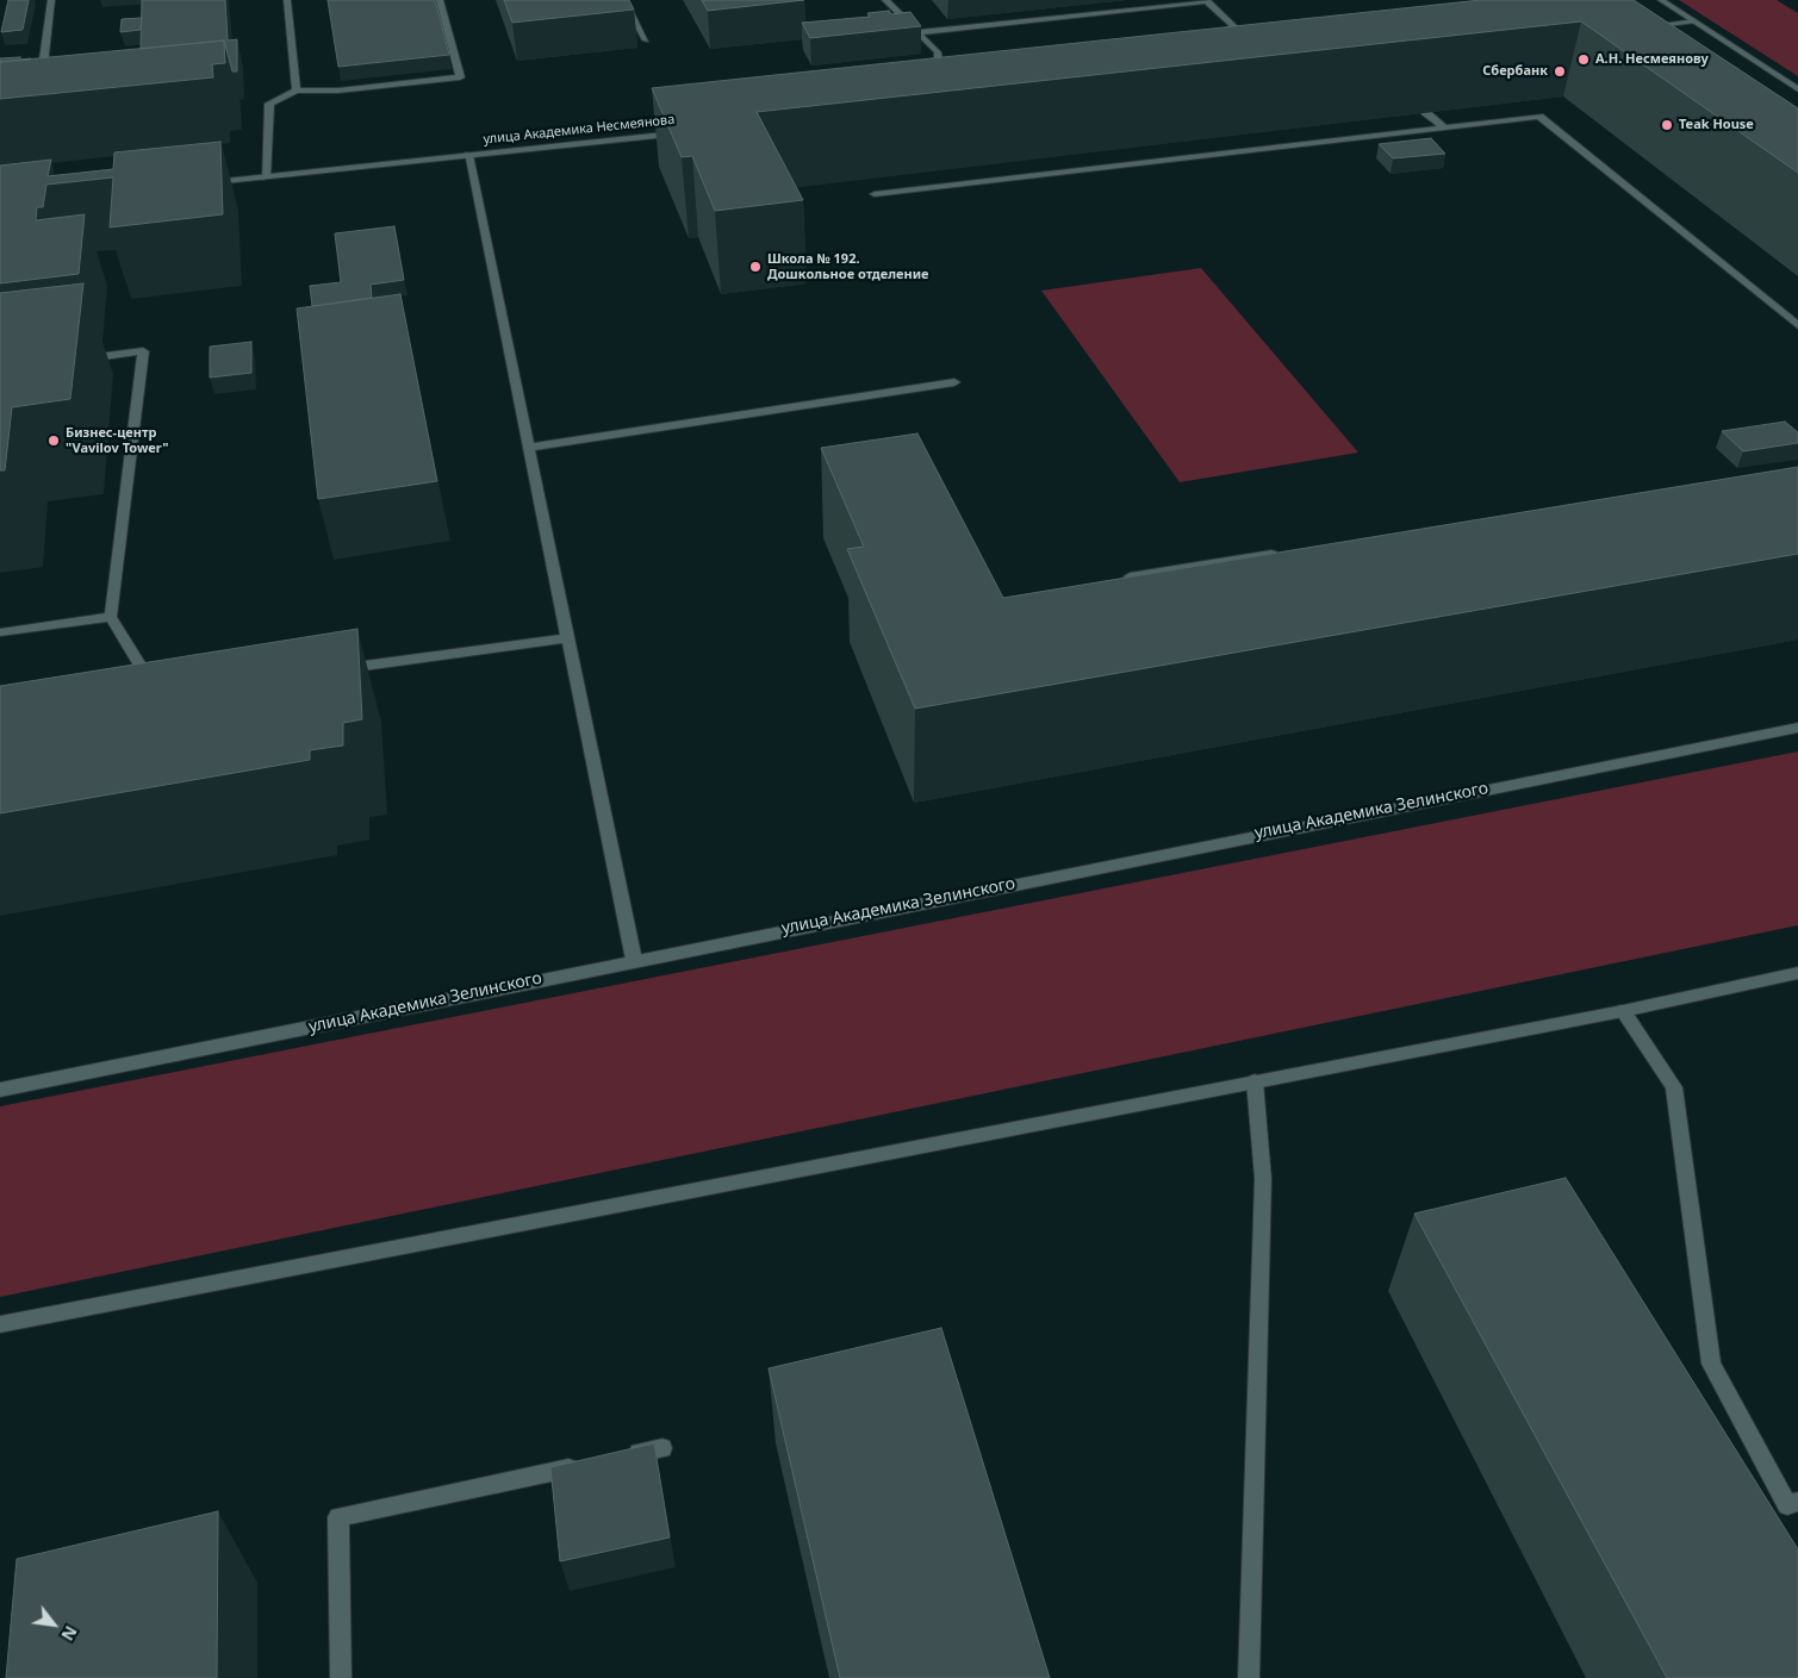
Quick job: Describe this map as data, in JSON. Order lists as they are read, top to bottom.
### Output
{
  "streets": {
    "street": ["улица Академика Несмеянова", "улица Академика Зелинского"]
  },
  "places": [
    "А.Н. Несмеянову",
    "Сбербанк",
    "Teak House",
    "Школа № 192. Дошкольное отделение",
    "Бизнес-центр \"Vavilov Tower\""
  ],
  "north": "bottom right"
}
